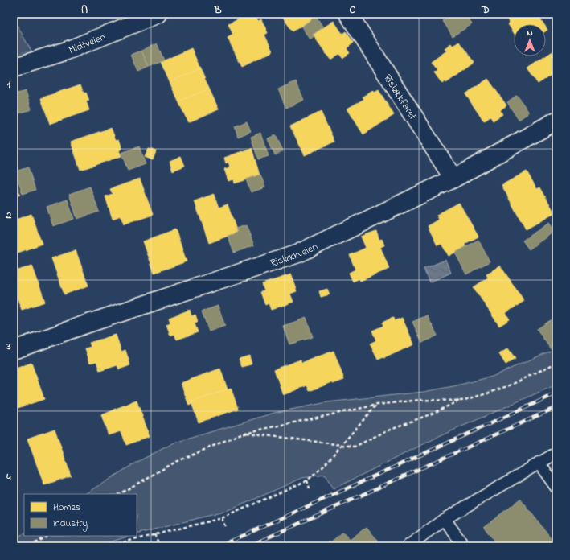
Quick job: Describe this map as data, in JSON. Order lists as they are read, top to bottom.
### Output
{
  "streets": {
    "street": ["Midtveien", "Risløkkfaret", "Risløkkveien"]
  },
  "crossings": [
    ["Risløkkfaret", "Risløkkveien"]
  ],
  "legend": ["Homes", "Industry"],
  "north": "top",
  "grid": {
    "columns": [
      "A",
      "B",
      "C",
      "D"
    ],
    "rows": [
      "1",
      "2",
      "3",
      "4"
    ]
  }
}
